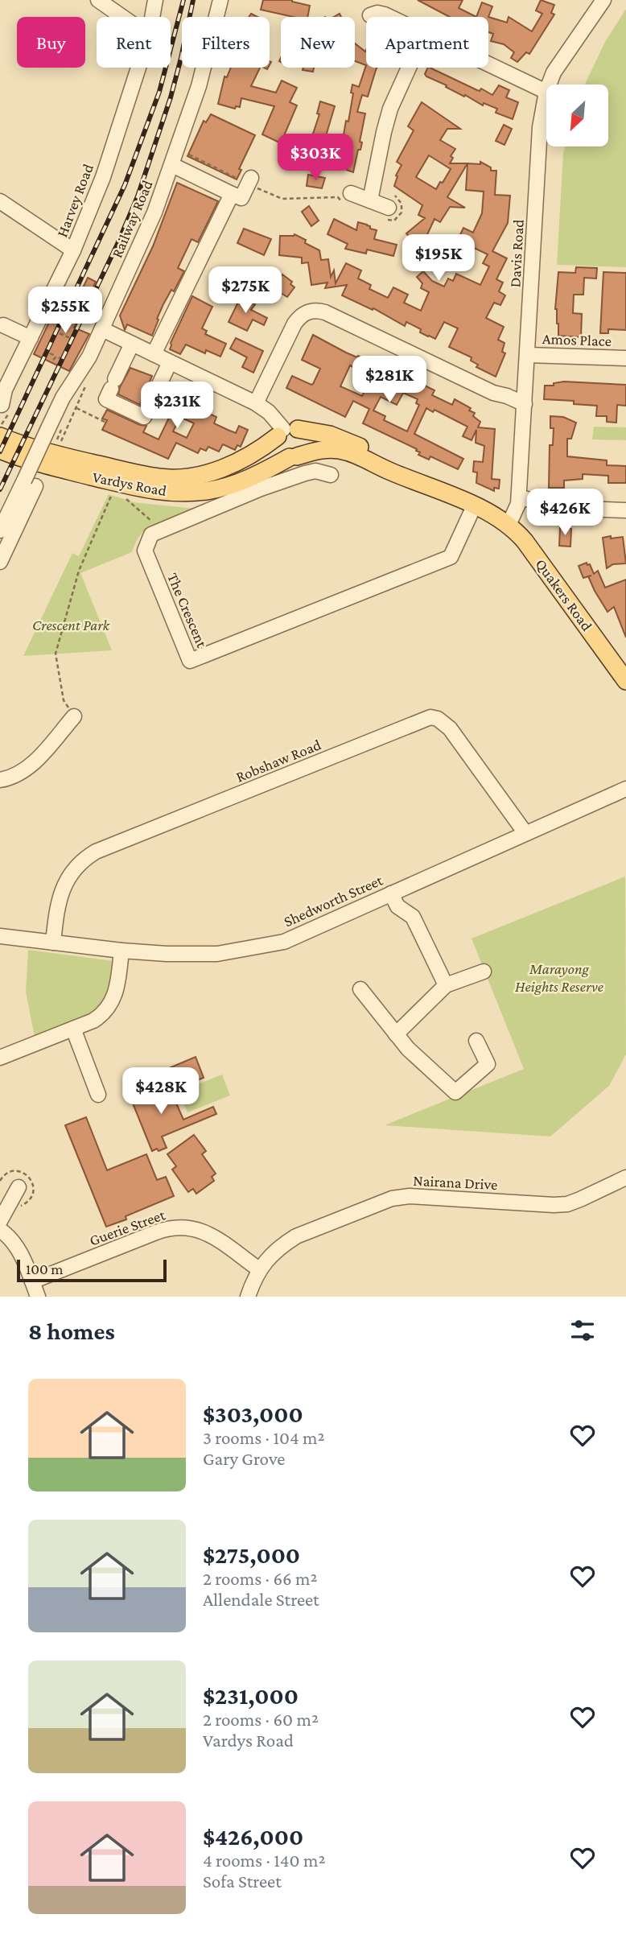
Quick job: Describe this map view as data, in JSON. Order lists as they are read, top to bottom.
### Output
{
  "streets": {
    "main road": ["Vardys Road", "Quakers Road"],
    "street": [
      "Harvey Road",
      "Railway Road",
      "Davis Road",
      "Amos Place",
      "The Crescent",
      "Robshaw Road",
      "Shedworth Street",
      "Nairana Drive",
      "Guerie Street"
    ]
  },
  "crossings": [
    ["Davis Road", "Amos Place"],
    ["Davis Road", "Quakers Road"],
    ["Vardys Road", "Quakers Road"],
    ["Quakers Road", "The Crescent"],
    ["Robshaw Road", "Shedworth Street"],
    ["Nairana Drive", "Guerie Street"]
  ],
  "parks": ["Crescent Park", "Marayong Heights Reserve"],
  "scale_bar": "100 m",
  "north": "bottom left",
  "page": {
    "chip": [
      "Buy",
      "Rent",
      "Filters",
      "New",
      "Apartment"
    ],
    "price": [
      "$303K",
      "$195K",
      "$275K",
      "$255K",
      "$281K",
      "$231K",
      "$426K",
      "$428K"
    ],
    "scale": "100 m",
    "heading": "8 homes",
    "list": [
      {
        "name": "$303,000",
        "note": "3 rooms · 104 m² · Gary Grove"
      },
      {
        "name": "$275,000",
        "note": "2 rooms · 66 m² · Allendale Street"
      },
      {
        "name": "$231,000",
        "note": "2 rooms · 60 m² · Vardys Road"
      },
      {
        "name": "$426,000",
        "note": "4 rooms · 140 m² · Sofa Street"
      }
    ]
  }
}
